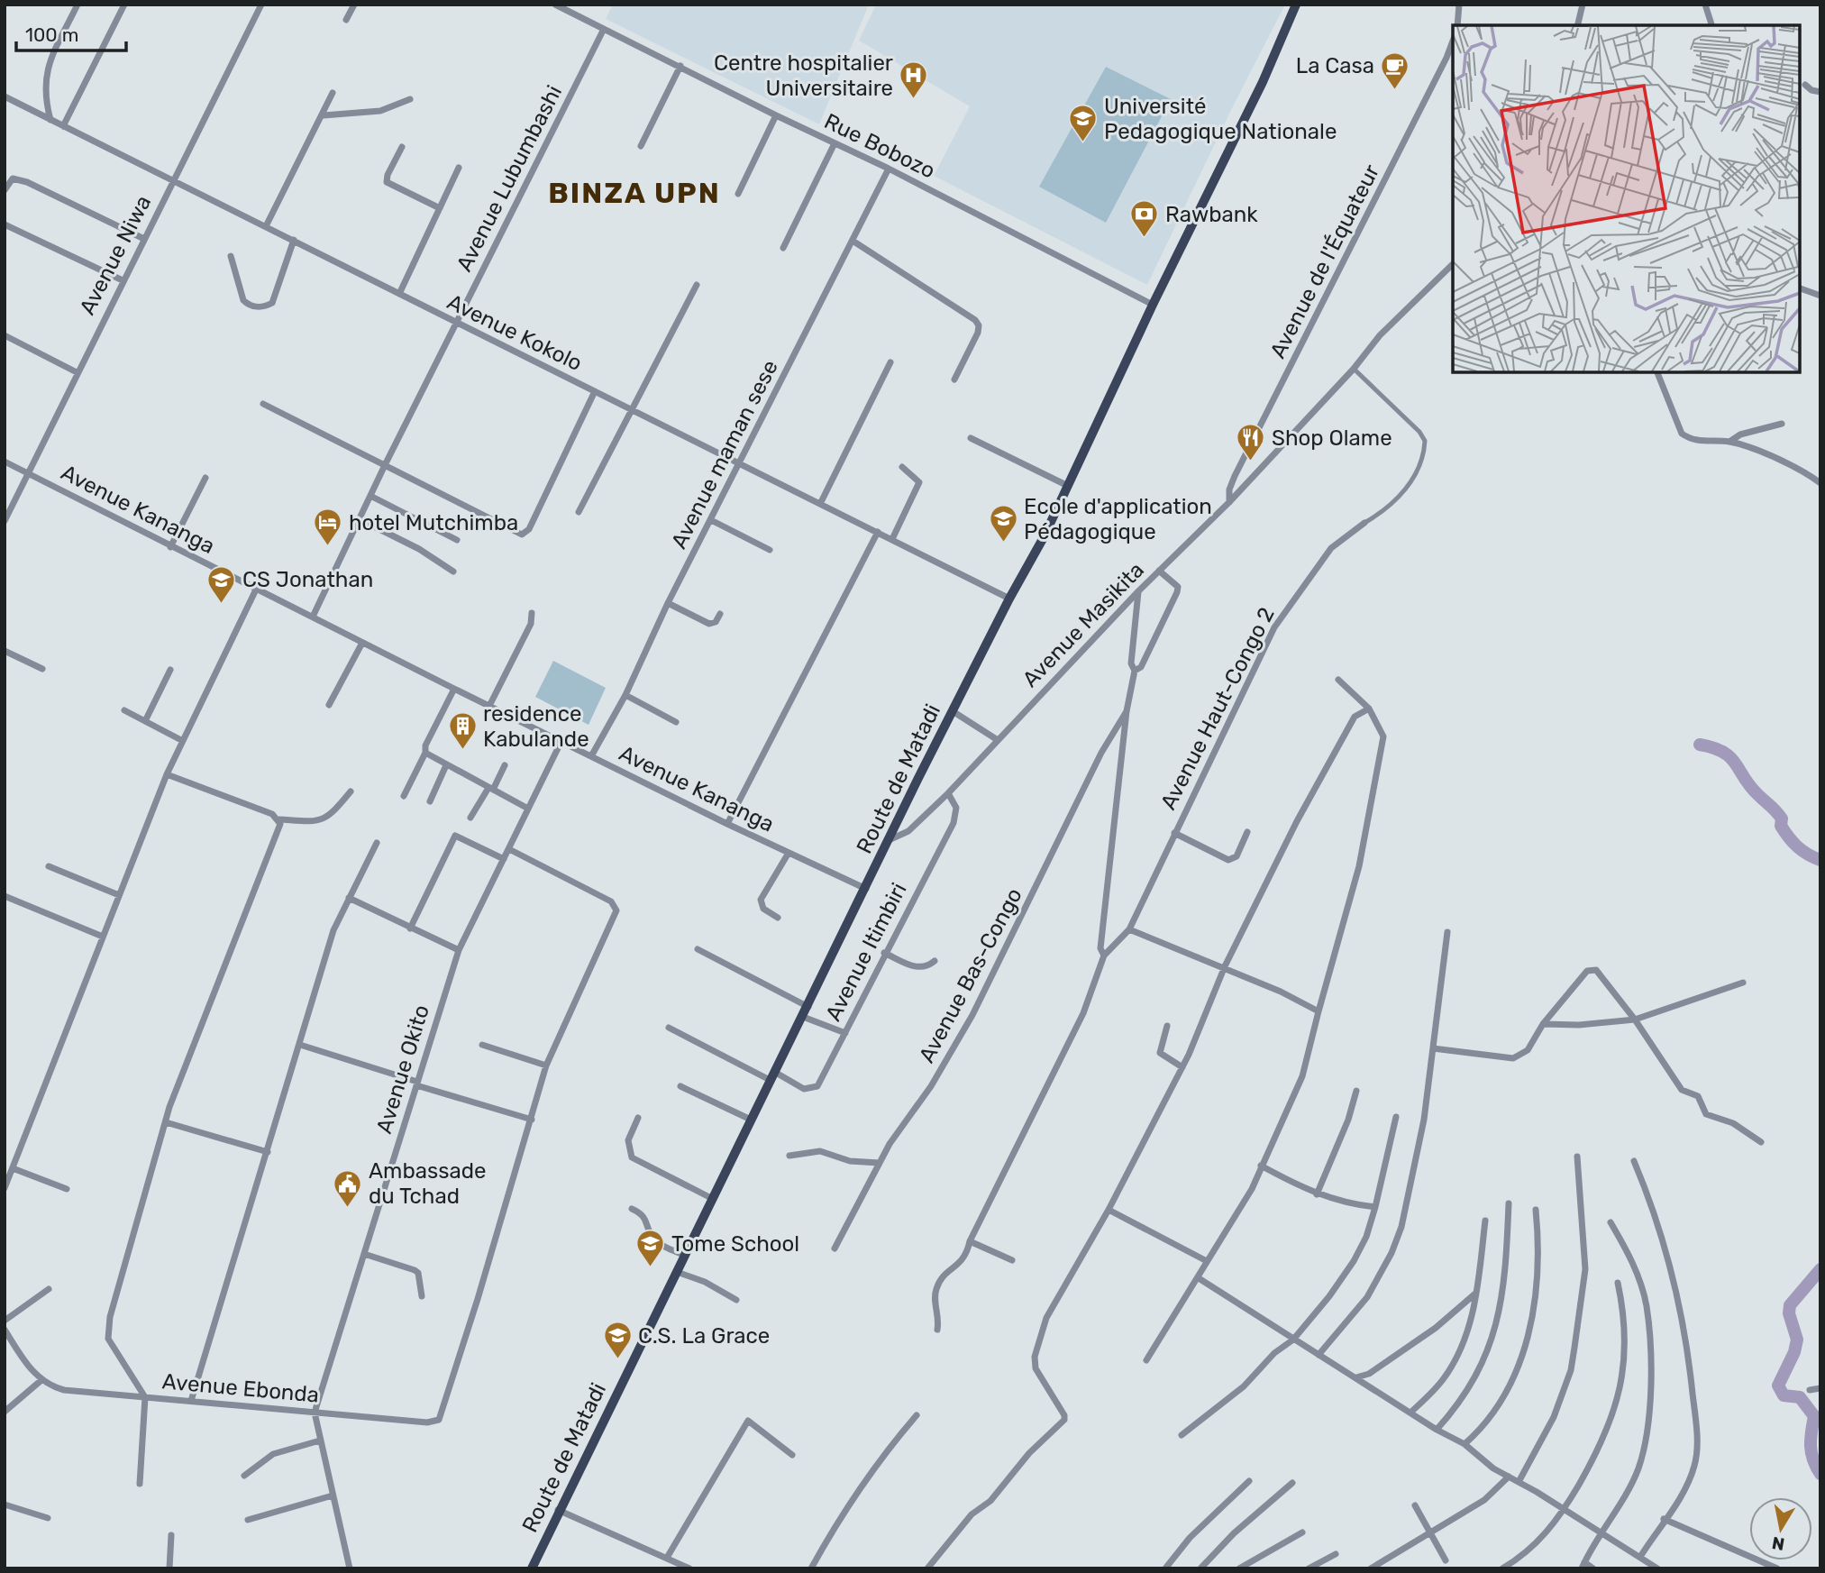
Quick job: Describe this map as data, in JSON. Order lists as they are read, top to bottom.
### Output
{
  "streets": {
    "main road": ["Route de Matadi"],
    "street": [
      "Rue Bobozo",
      "Avenue Lubumbashi",
      "Avenue Niwa",
      "Avenue de l'Équateur",
      "Avenue Kokolo",
      "Avenue maman sese",
      "Avenue Kananga",
      "Avenue Masikita",
      "Avenue Haut-Congo 2",
      "Avenue Itimbiri",
      "Avenue Bas-Congo",
      "Avenue Okito",
      "Avenue Ebonda"
    ]
  },
  "crossings": [
    ["Rue Bobozo", "Avenue Lubumbashi"],
    ["Rue Bobozo", "Avenue maman sese"],
    ["Rue Bobozo", "Route de Matadi"],
    ["Avenue Lubumbashi", "Avenue Kokolo"],
    ["Avenue Lubumbashi", "Avenue Kananga"],
    ["Avenue Niwa", "Avenue Kokolo"],
    ["Avenue Niwa", "Avenue Kananga"],
    ["Avenue de l'Équateur", "Avenue Masikita"],
    ["Avenue Kokolo", "Avenue maman sese"],
    ["Avenue Kokolo", "Route de Matadi"],
    ["Avenue maman sese", "Avenue Kananga"],
    ["Avenue Kananga", "Route de Matadi"],
    ["Avenue Kananga", "Avenue Okito"],
    ["Avenue Masikita", "Route de Matadi"],
    ["Avenue Masikita", "Avenue Itimbiri"],
    ["Route de Matadi", "Avenue Itimbiri"],
    ["Avenue Okito", "Avenue Ebonda"]
  ],
  "districts": ["BINZA UPN"],
  "places": {
    "cafe": ["La Casa"],
    "hospital": ["Centre hospitalier Universitaire"],
    "school or university": [
      "Université Pedagogique Nationale",
      "Ecole d'application Pédagogique",
      "CS Jonathan",
      "Tome School",
      "C.S. La Grace"
    ],
    "bank": ["Rawbank"],
    "restaurant": ["Shop Olame"],
    "hotel": ["hotel Mutchimba"],
    "building": ["residence Kabulande"],
    "public building": ["Ambassade du Tchad"]
  },
  "scale_bar": "100 m",
  "north": "bottom"
}
